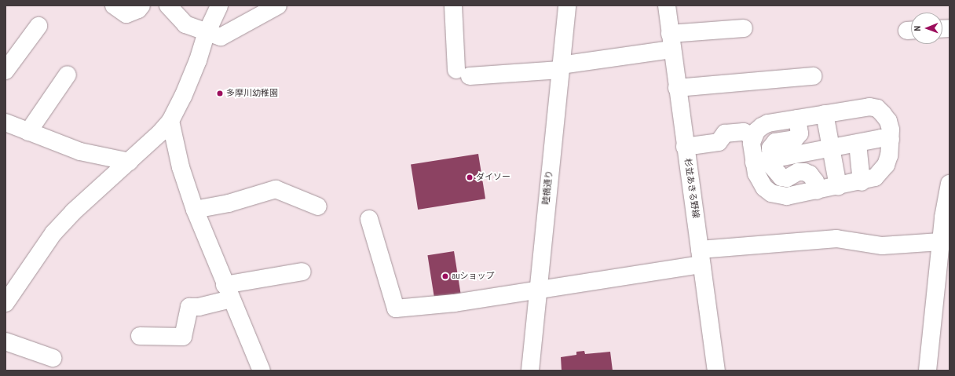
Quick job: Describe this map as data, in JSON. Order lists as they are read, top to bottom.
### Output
{
  "streets": {
    "street": ["睦橋通り", "杉並あきる野線"]
  },
  "places": ["多摩川幼稚園", "ダイソー", "auショップ"],
  "north": "left"
}
